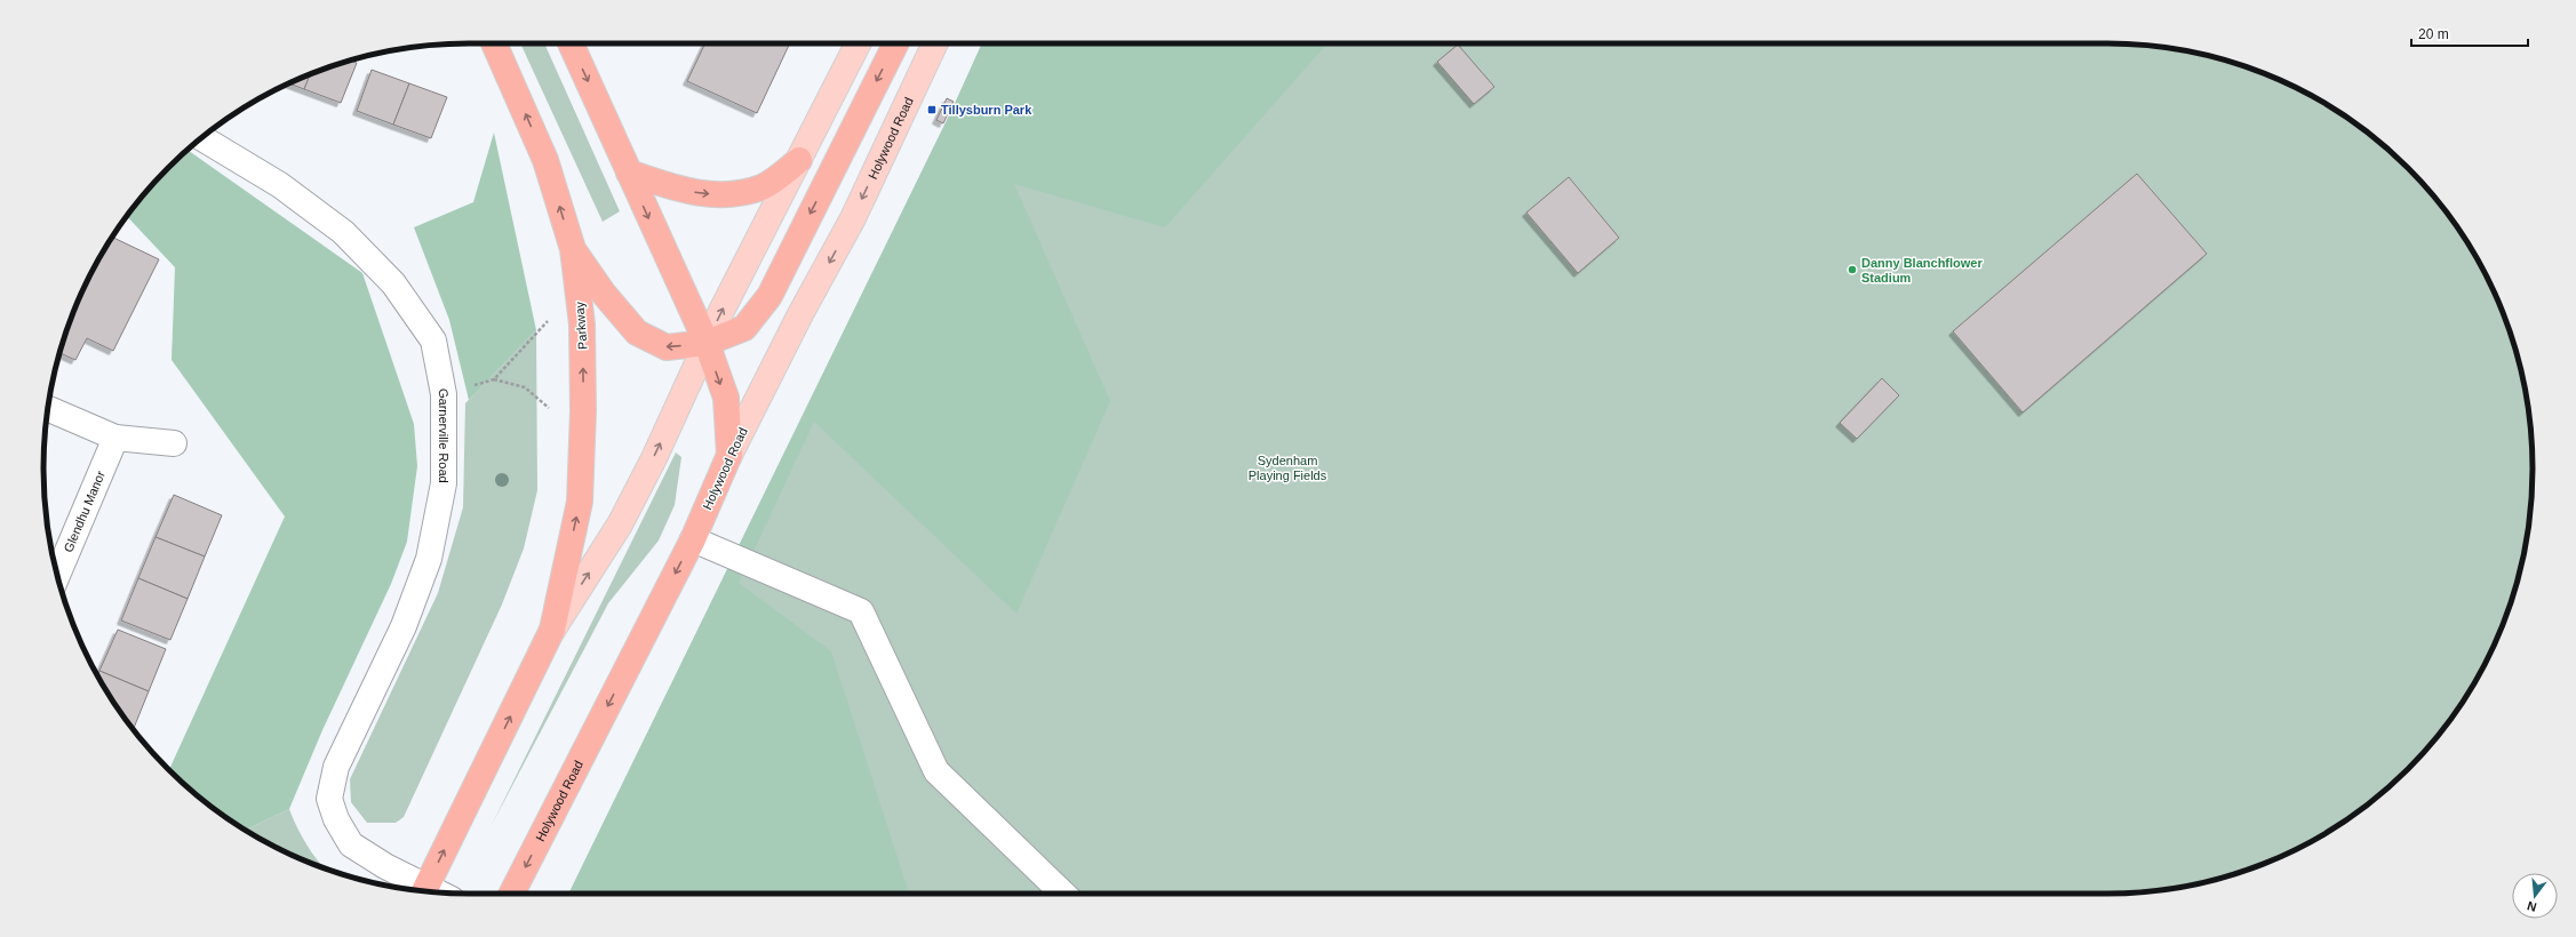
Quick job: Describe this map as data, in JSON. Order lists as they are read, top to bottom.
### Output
{
  "streets": {
    "highway": ["Holywood Road", "Parkway"],
    "street": ["Garnerville Road", "Glendhu Manor"]
  },
  "parks": ["Sydenham Playing Fields"],
  "places": {
    "transit": ["Tillysburn Park"],
    "other": ["Danny Blanchflower Stadium"]
  },
  "scale_bar": "20 m",
  "north": "bottom"
}
